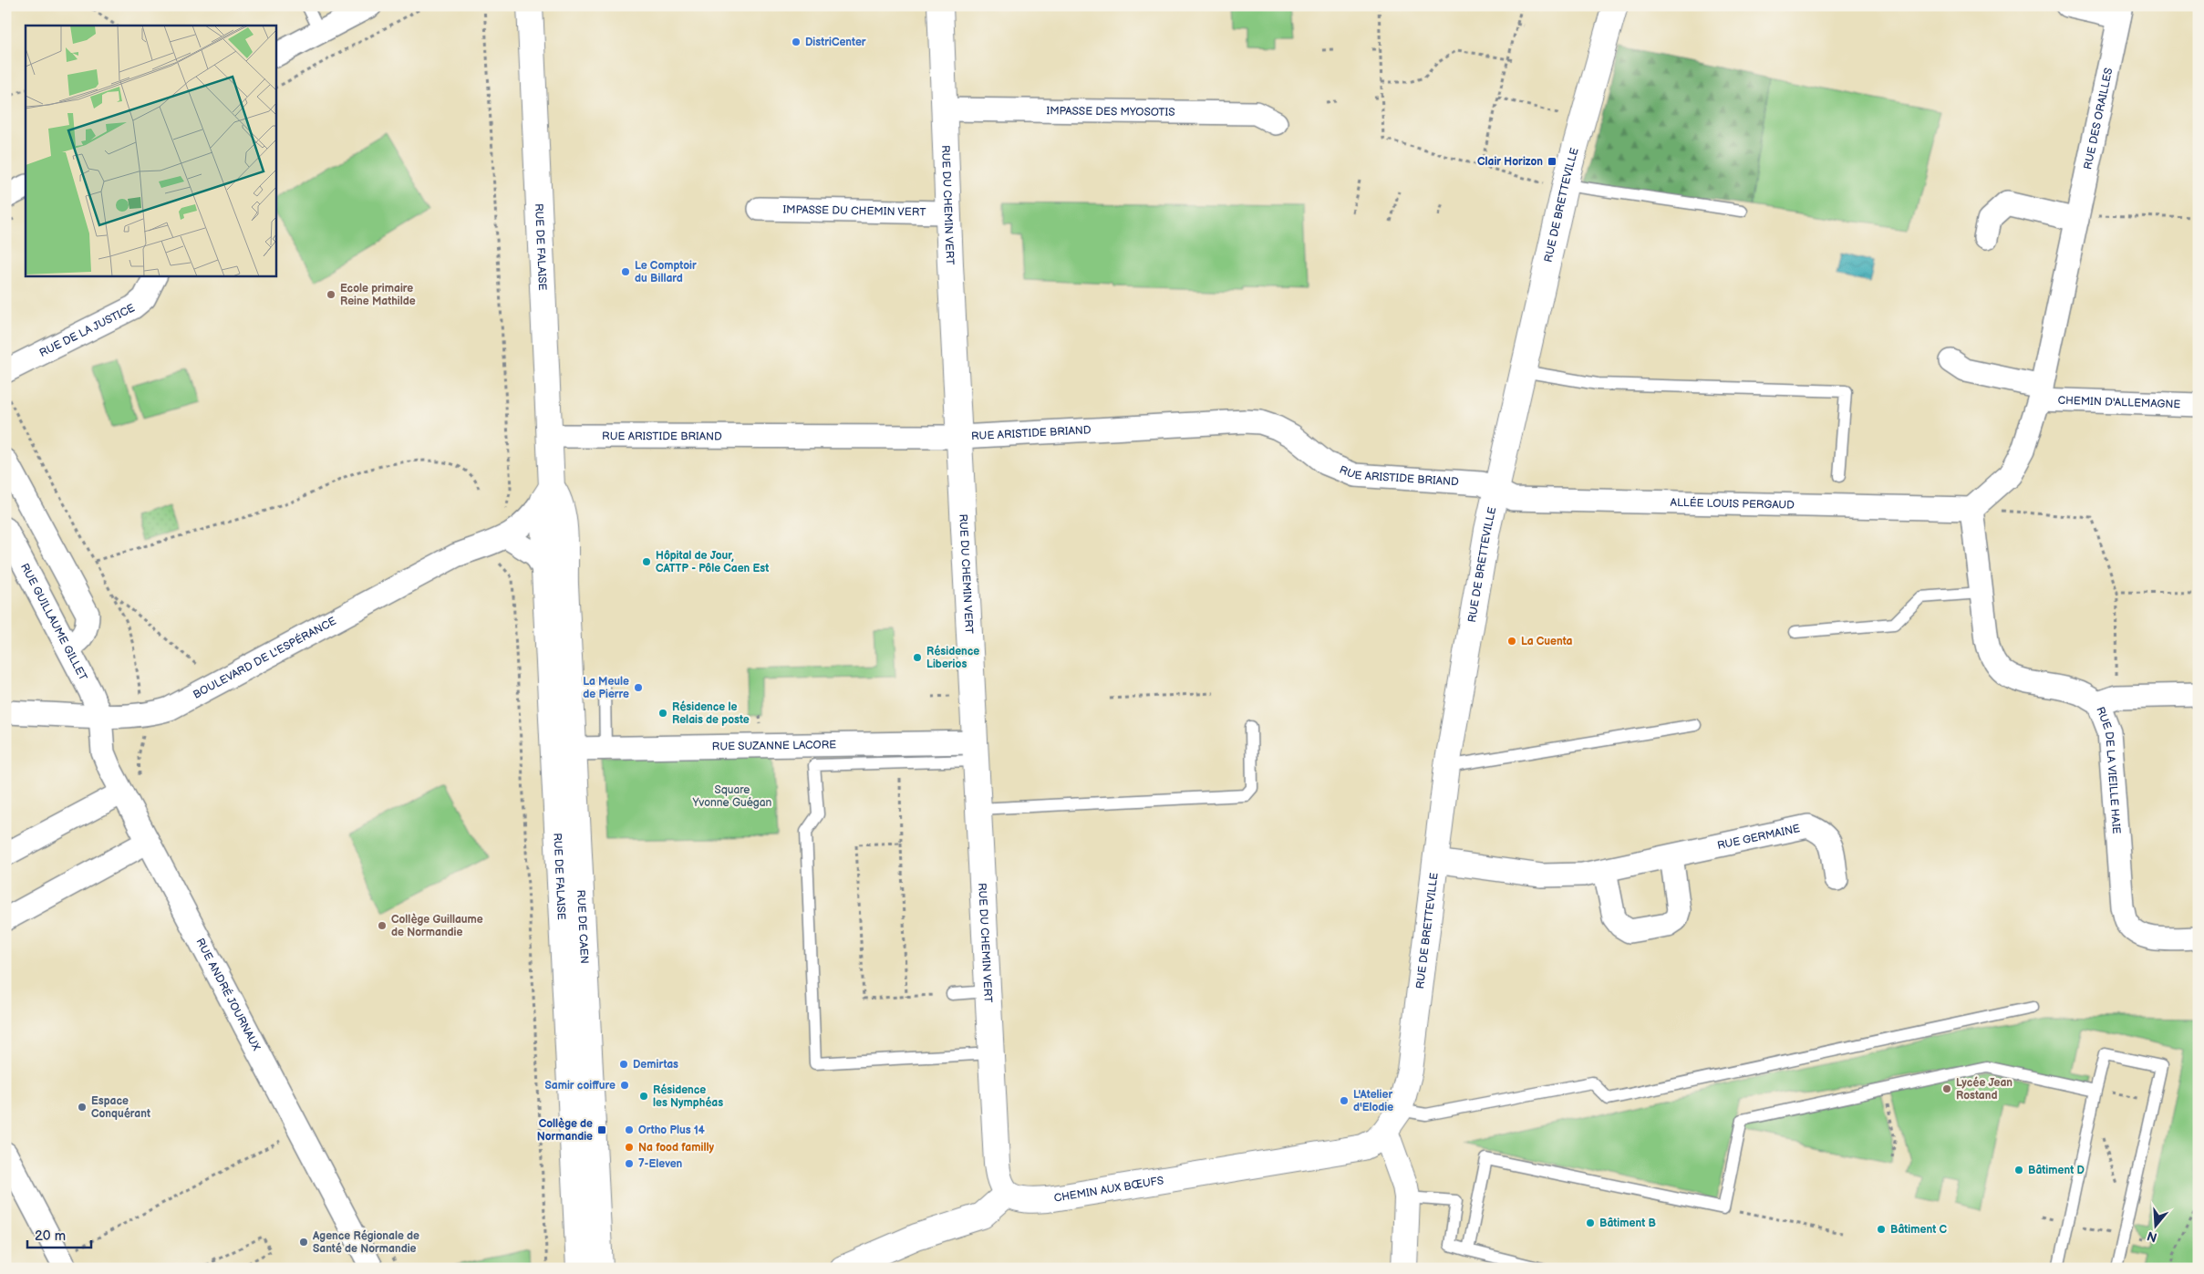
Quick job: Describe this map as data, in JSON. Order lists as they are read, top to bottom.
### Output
{
  "streets": {
    "main road": [
      "RUE DU CHEMIN VERT",
      "RUE DE BRETTEVILLE",
      "RUE DE FALAISE",
      "RUE DE CAEN",
      "CHEMIN AUX BŒUFS"
    ],
    "street": [
      "IMPASSE DES MYOSOTIS",
      "RUE DES ORAILLES",
      "IMPASSE DU CHEMIN VERT",
      "RUE DE LA JUSTICE",
      "CHEMIN D'ALLEMAGNE",
      "RUE ARISTIDE BRIAND",
      "ALLÉE LOUIS PERGAUD",
      "RUE GUILLAUME GILLET",
      "BOULEVARD DE L'ESPÉRANCE",
      "RUE SUZANNE LACORE",
      "RUE DE LA VIEILLE HAIE",
      "RUE GERMAINE",
      "RUE ANDRÉ JOURNAUX"
    ]
  },
  "crossings": [
    ["IMPASSE DES MYOSOTIS", "RUE DU CHEMIN VERT"],
    ["RUE DES ORAILLES", "CHEMIN D'ALLEMAGNE"],
    ["RUE DES ORAILLES", "ALLÉE LOUIS PERGAUD"],
    ["RUE DES ORAILLES", "RUE DE LA VIEILLE HAIE"],
    ["RUE DU CHEMIN VERT", "IMPASSE DU CHEMIN VERT"],
    ["RUE DU CHEMIN VERT", "RUE ARISTIDE BRIAND"],
    ["RUE DU CHEMIN VERT", "RUE SUZANNE LACORE"],
    ["RUE DU CHEMIN VERT", "CHEMIN AUX BŒUFS"],
    ["RUE DE BRETTEVILLE", "RUE ARISTIDE BRIAND"],
    ["RUE DE BRETTEVILLE", "ALLÉE LOUIS PERGAUD"],
    ["RUE DE BRETTEVILLE", "RUE GERMAINE"],
    ["RUE DE BRETTEVILLE", "CHEMIN AUX BŒUFS"],
    ["RUE DE FALAISE", "RUE ARISTIDE BRIAND"],
    ["RUE DE FALAISE", "BOULEVARD DE L'ESPÉRANCE"],
    ["RUE DE FALAISE", "RUE DE CAEN"],
    ["RUE ARISTIDE BRIAND", "ALLÉE LOUIS PERGAUD"],
    ["ALLÉE LOUIS PERGAUD", "RUE DE LA VIEILLE HAIE"],
    ["RUE GUILLAUME GILLET", "BOULEVARD DE L'ESPÉRANCE"],
    ["RUE GUILLAUME GILLET", "RUE ANDRÉ JOURNAUX"],
    ["BOULEVARD DE L'ESPÉRANCE", "RUE ANDRÉ JOURNAUX"],
    ["RUE SUZANNE LACORE", "RUE DE CAEN"]
  ],
  "parks": ["Square Yvonne Guégan"],
  "places": {
    "other": [
      "DistriCenter",
      "Le Comptoir du Billard",
      "Ecole primaire Reine Mathilde",
      "Hôpital de Jour, CATTP - Pôle Caen Est",
      "La Cuenta",
      "Résidence Liberios",
      "La Meule de Pierre",
      "Résidence le Relais de poste",
      "Collège Guillaume de Normandie",
      "Demirtas",
      "Samir coiffure",
      "Lycée Jean Rostand",
      "Résidence les Nymphéas",
      "L'Atelier d'Elodie",
      "Espace Conquérant",
      "Ortho Plus 14",
      "Na food familly",
      "7-Eleven",
      "Bâtiment D",
      "Bâtiment B",
      "Bâtiment C",
      "Agence Régionale de Santé de Normandie"
    ],
    "transit": ["Clair Horizon", "Collège de Normandie"]
  },
  "scale_bar": "20 m",
  "north": "bottom"
}
